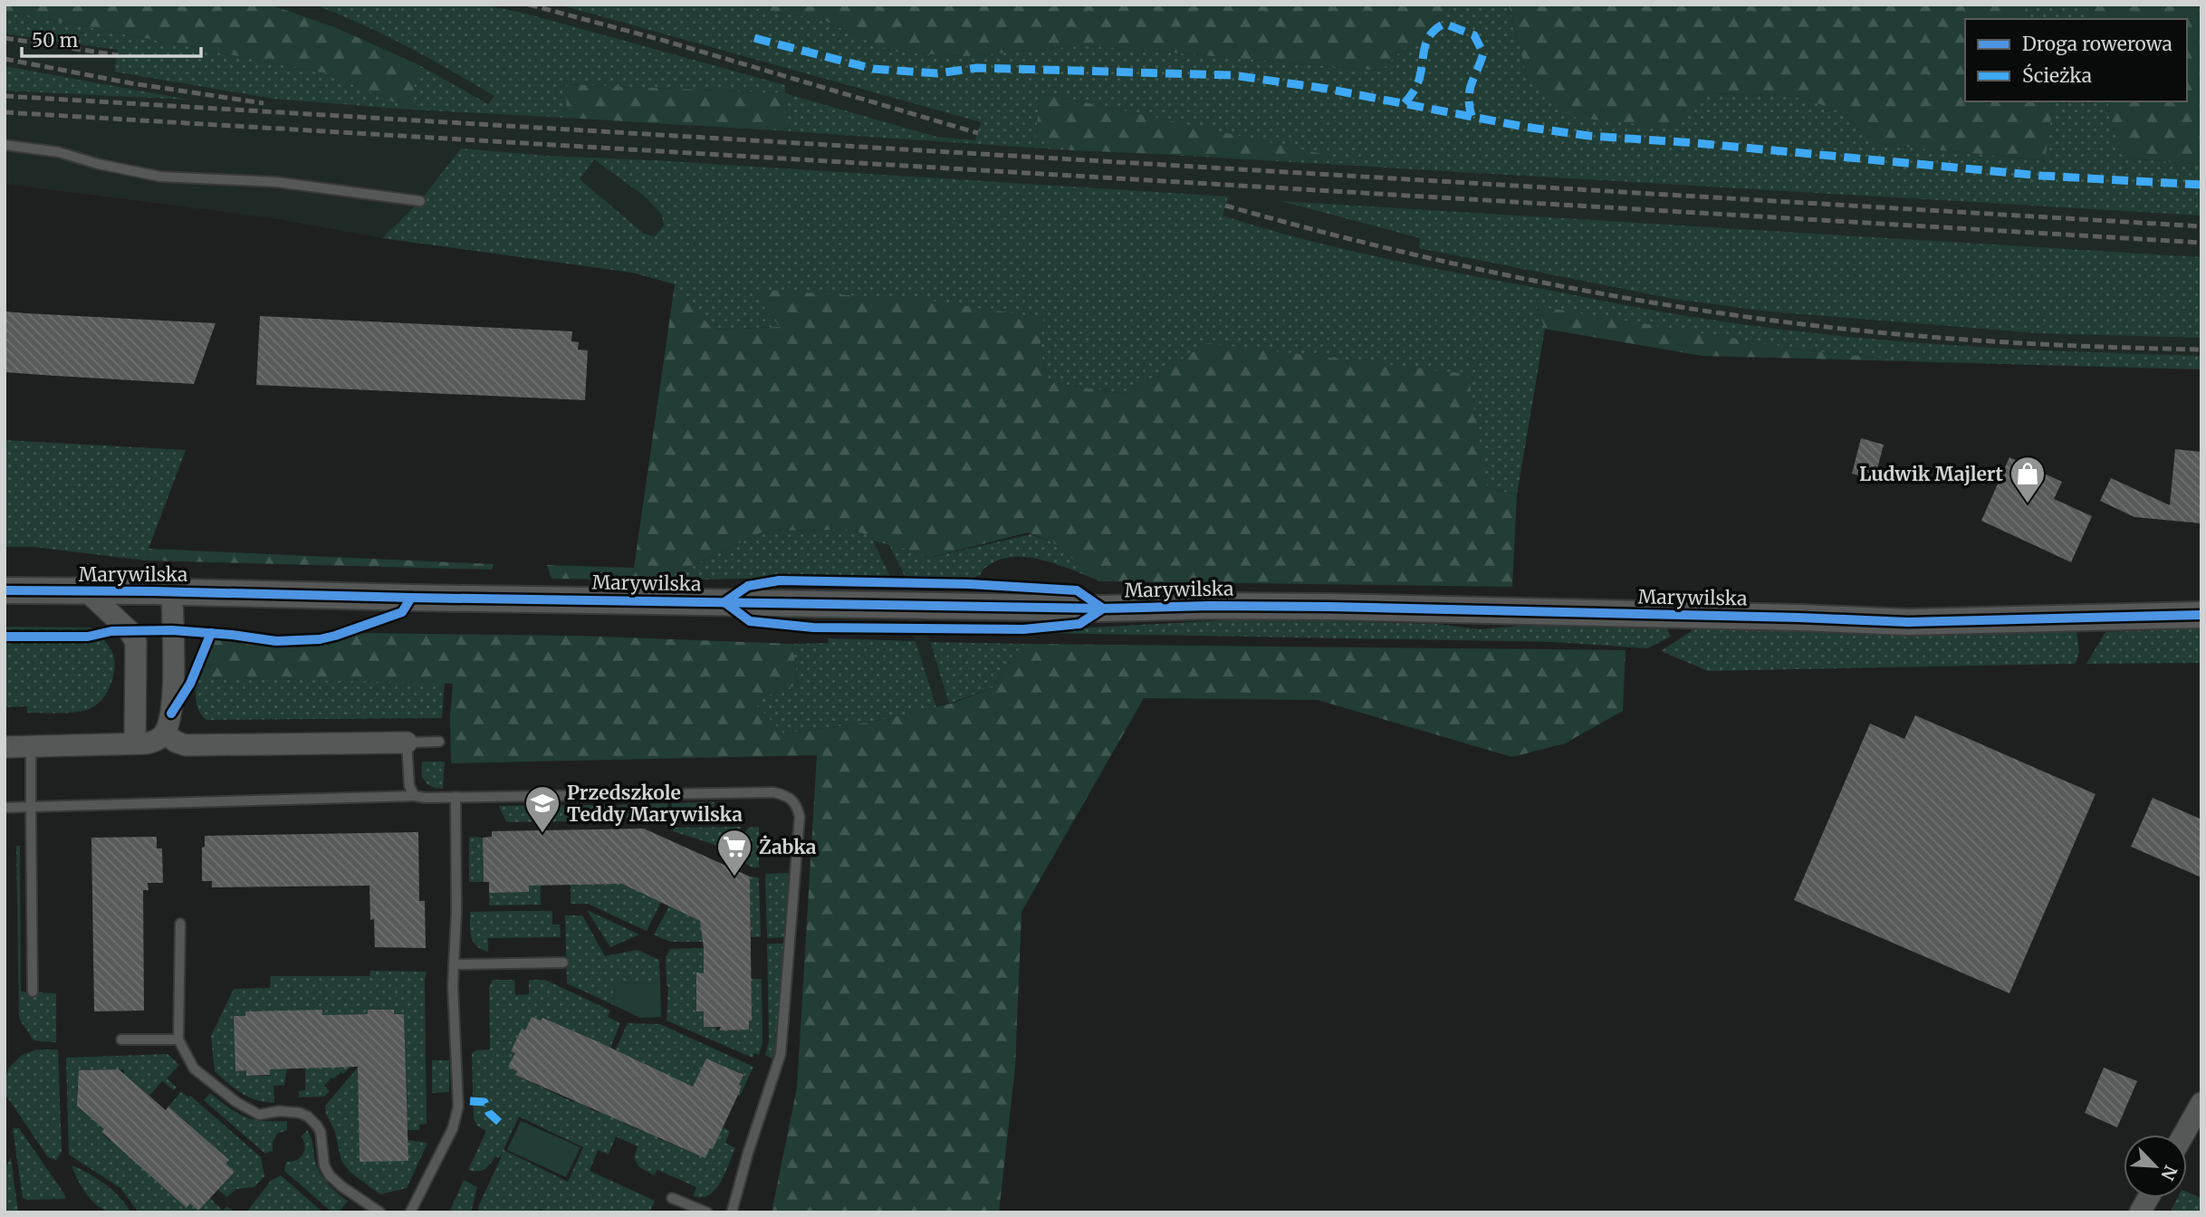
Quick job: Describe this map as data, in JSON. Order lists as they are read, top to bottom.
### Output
{
  "streets": {
    "street": ["Marywilska"]
  },
  "places": {
    "shop": ["Ludwik Majlert"],
    "school or university": ["Przedszkole Teddy Marywilska"],
    "supermarket": ["Żabka"]
  },
  "legend": ["Droga rowerowa", "Ścieżka"],
  "scale_bar": "50 m",
  "north": "bottom right"
}
